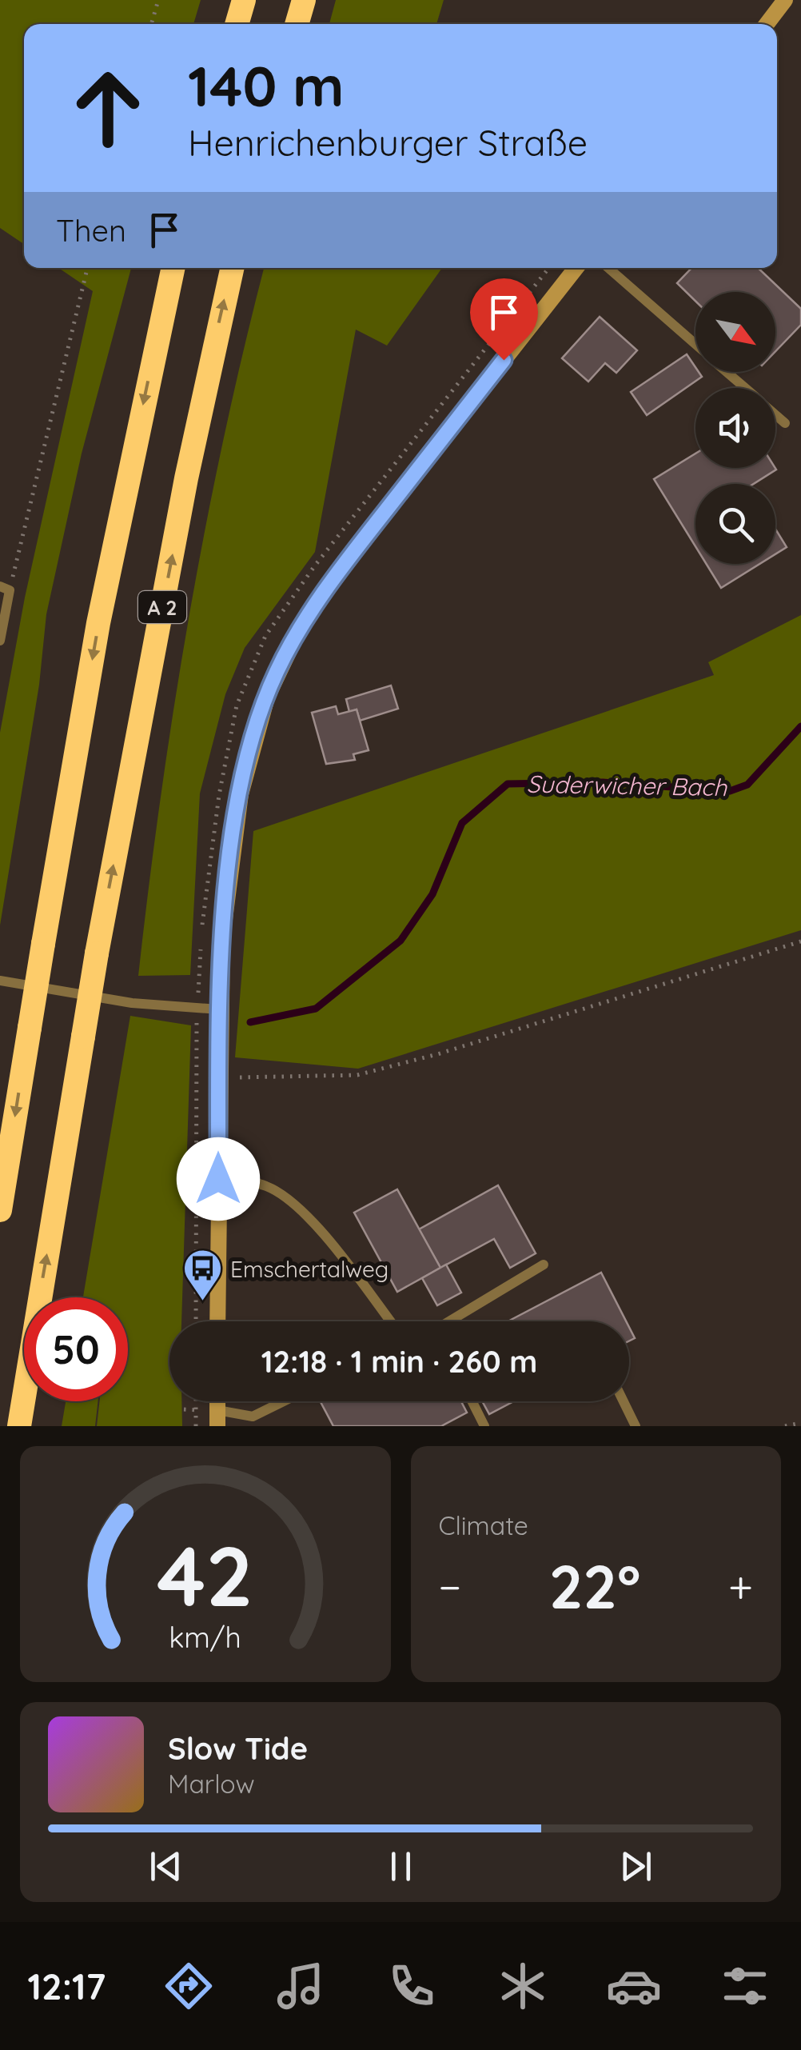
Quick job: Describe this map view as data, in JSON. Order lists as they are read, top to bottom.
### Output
{
  "streets": {
    "highway": ["A 2"]
  },
  "water": ["Suderwicher Bach"],
  "places": {
    "bus stop": ["Emschertalweg"]
  },
  "north": "bottom right",
  "page": {
    "turn": ["140 m", "Henrichenburger Straße"],
    "then": "Then",
    "limit": "50",
    "trip": "12:18 · 1 min · 260 m",
    "tile": "Climate",
    "heat": ["−", "22°", "+"],
    "song": ["Slow Tide", "Marlow"],
    "tabs": "12:17",
    "gauge": ["42", "km/h"]
  }
}
